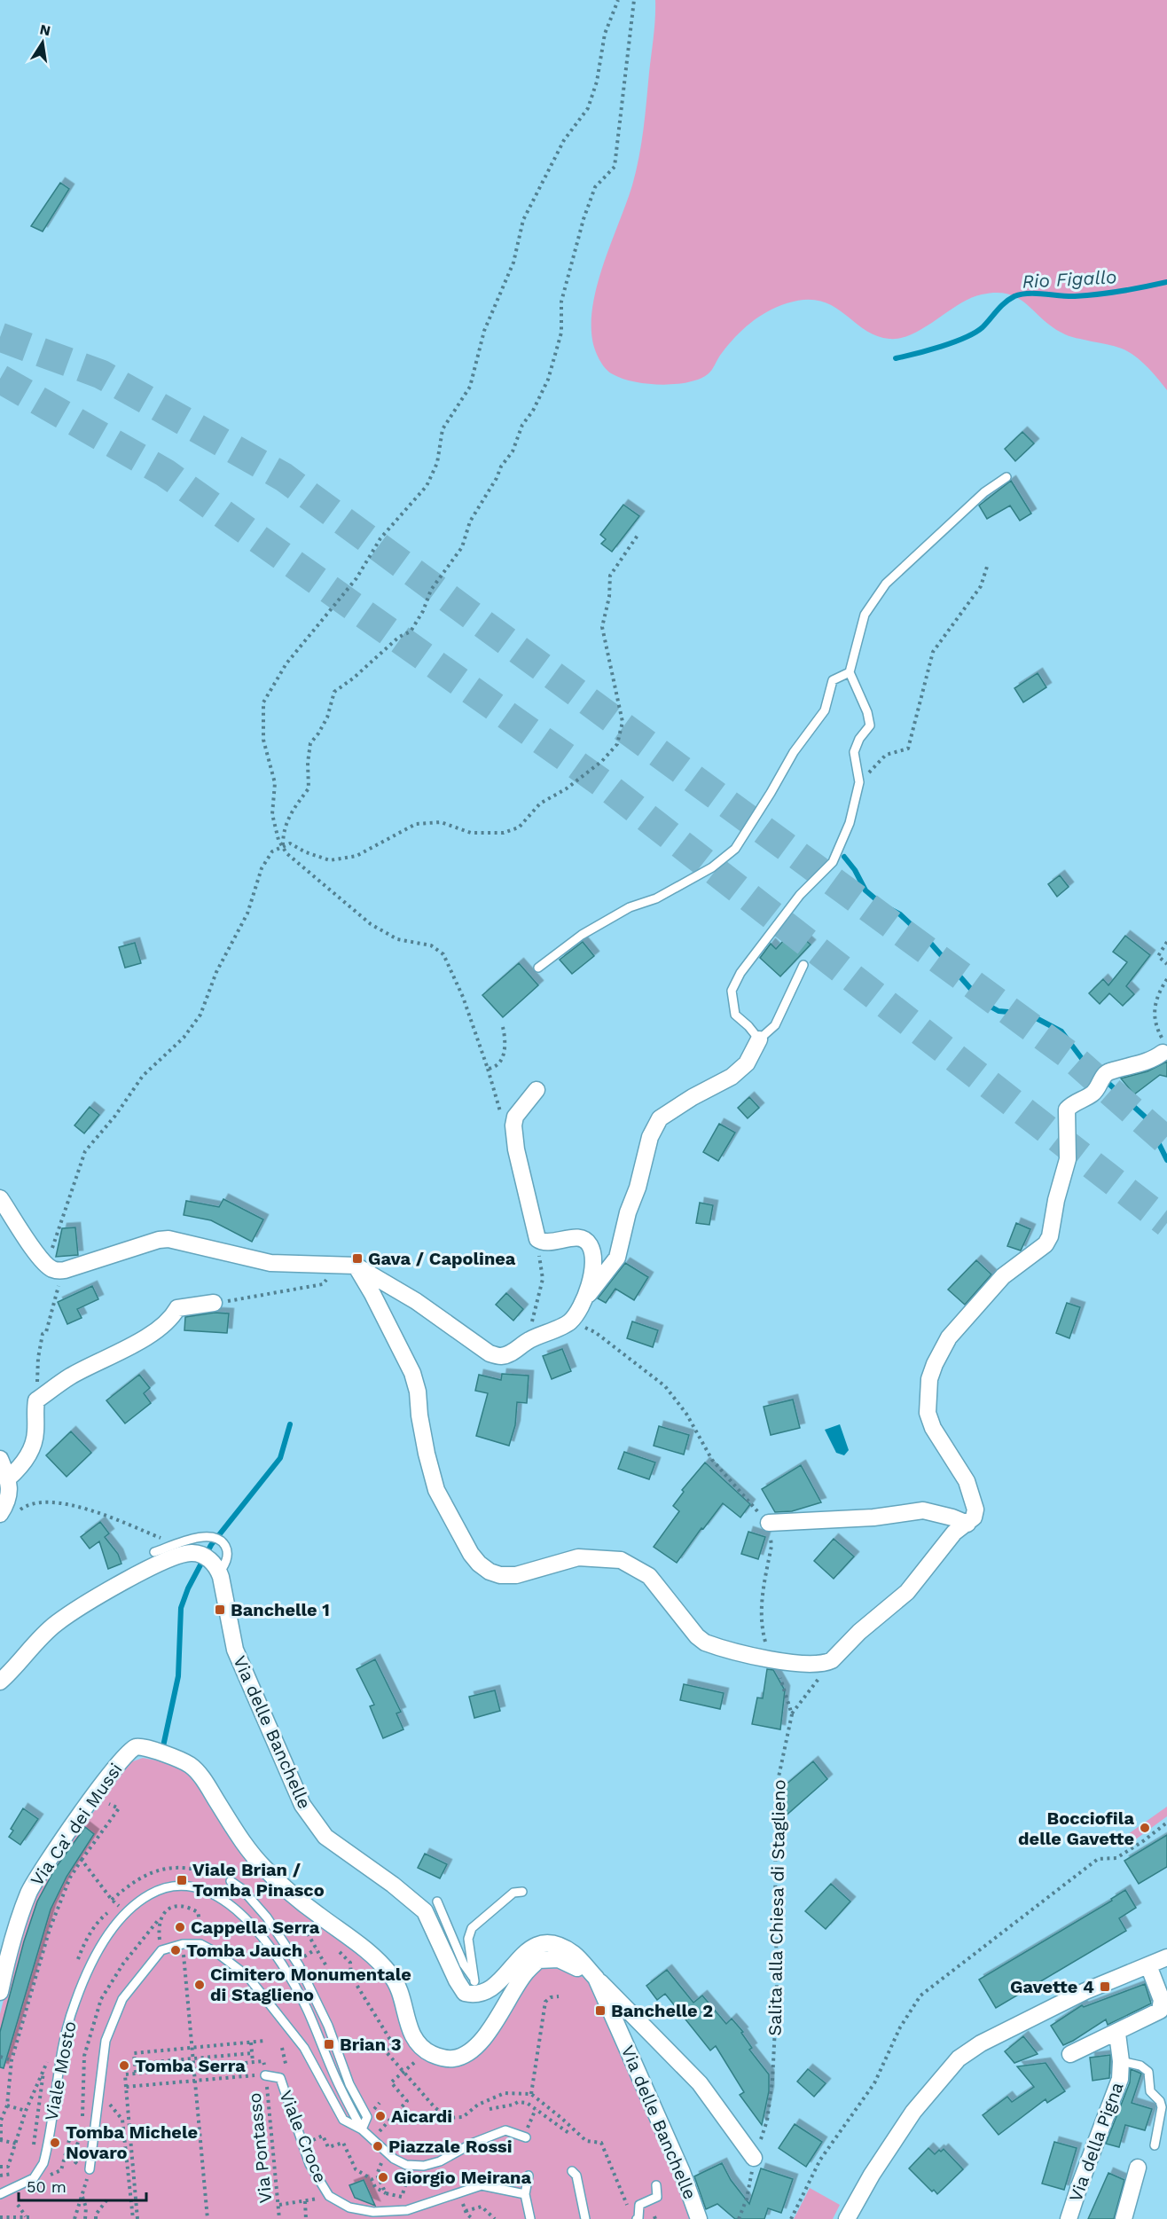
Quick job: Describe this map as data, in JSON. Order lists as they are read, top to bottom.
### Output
{
  "streets": {
    "street": ["Via delle Banchelle", "Via Ca' dei Mussi", "Via della Pigna"],
    "lane": ["Viale Mosto", "Viale Croce"],
    "path": ["Salita alla Chiesa di Staglieno", "Via Pontasso"]
  },
  "crossings": [
    ["Via delle Banchelle", "Via Ca' dei Mussi"],
    ["Viale Croce", "Via Pontasso"]
  ],
  "water": ["Rio Figallo"],
  "places": {
    "transit": [
      "Gava / Capolinea",
      "Banchelle 1",
      "Viale Brian / Tomba Pinasco",
      "Gavette 4",
      "Banchelle 2",
      "Brian 3"
    ],
    "other": [
      "Bocciofila delle Gavette",
      "Cappella Serra",
      "Tomba Jauch",
      "Cimitero Monumentale di Staglieno",
      "Tomba Serra",
      "Aicardi",
      "Tomba Michele Novaro",
      "Piazzale Rossi",
      "Giorgio Meirana"
    ]
  },
  "scale_bar": "50 m",
  "north": "top"
}
